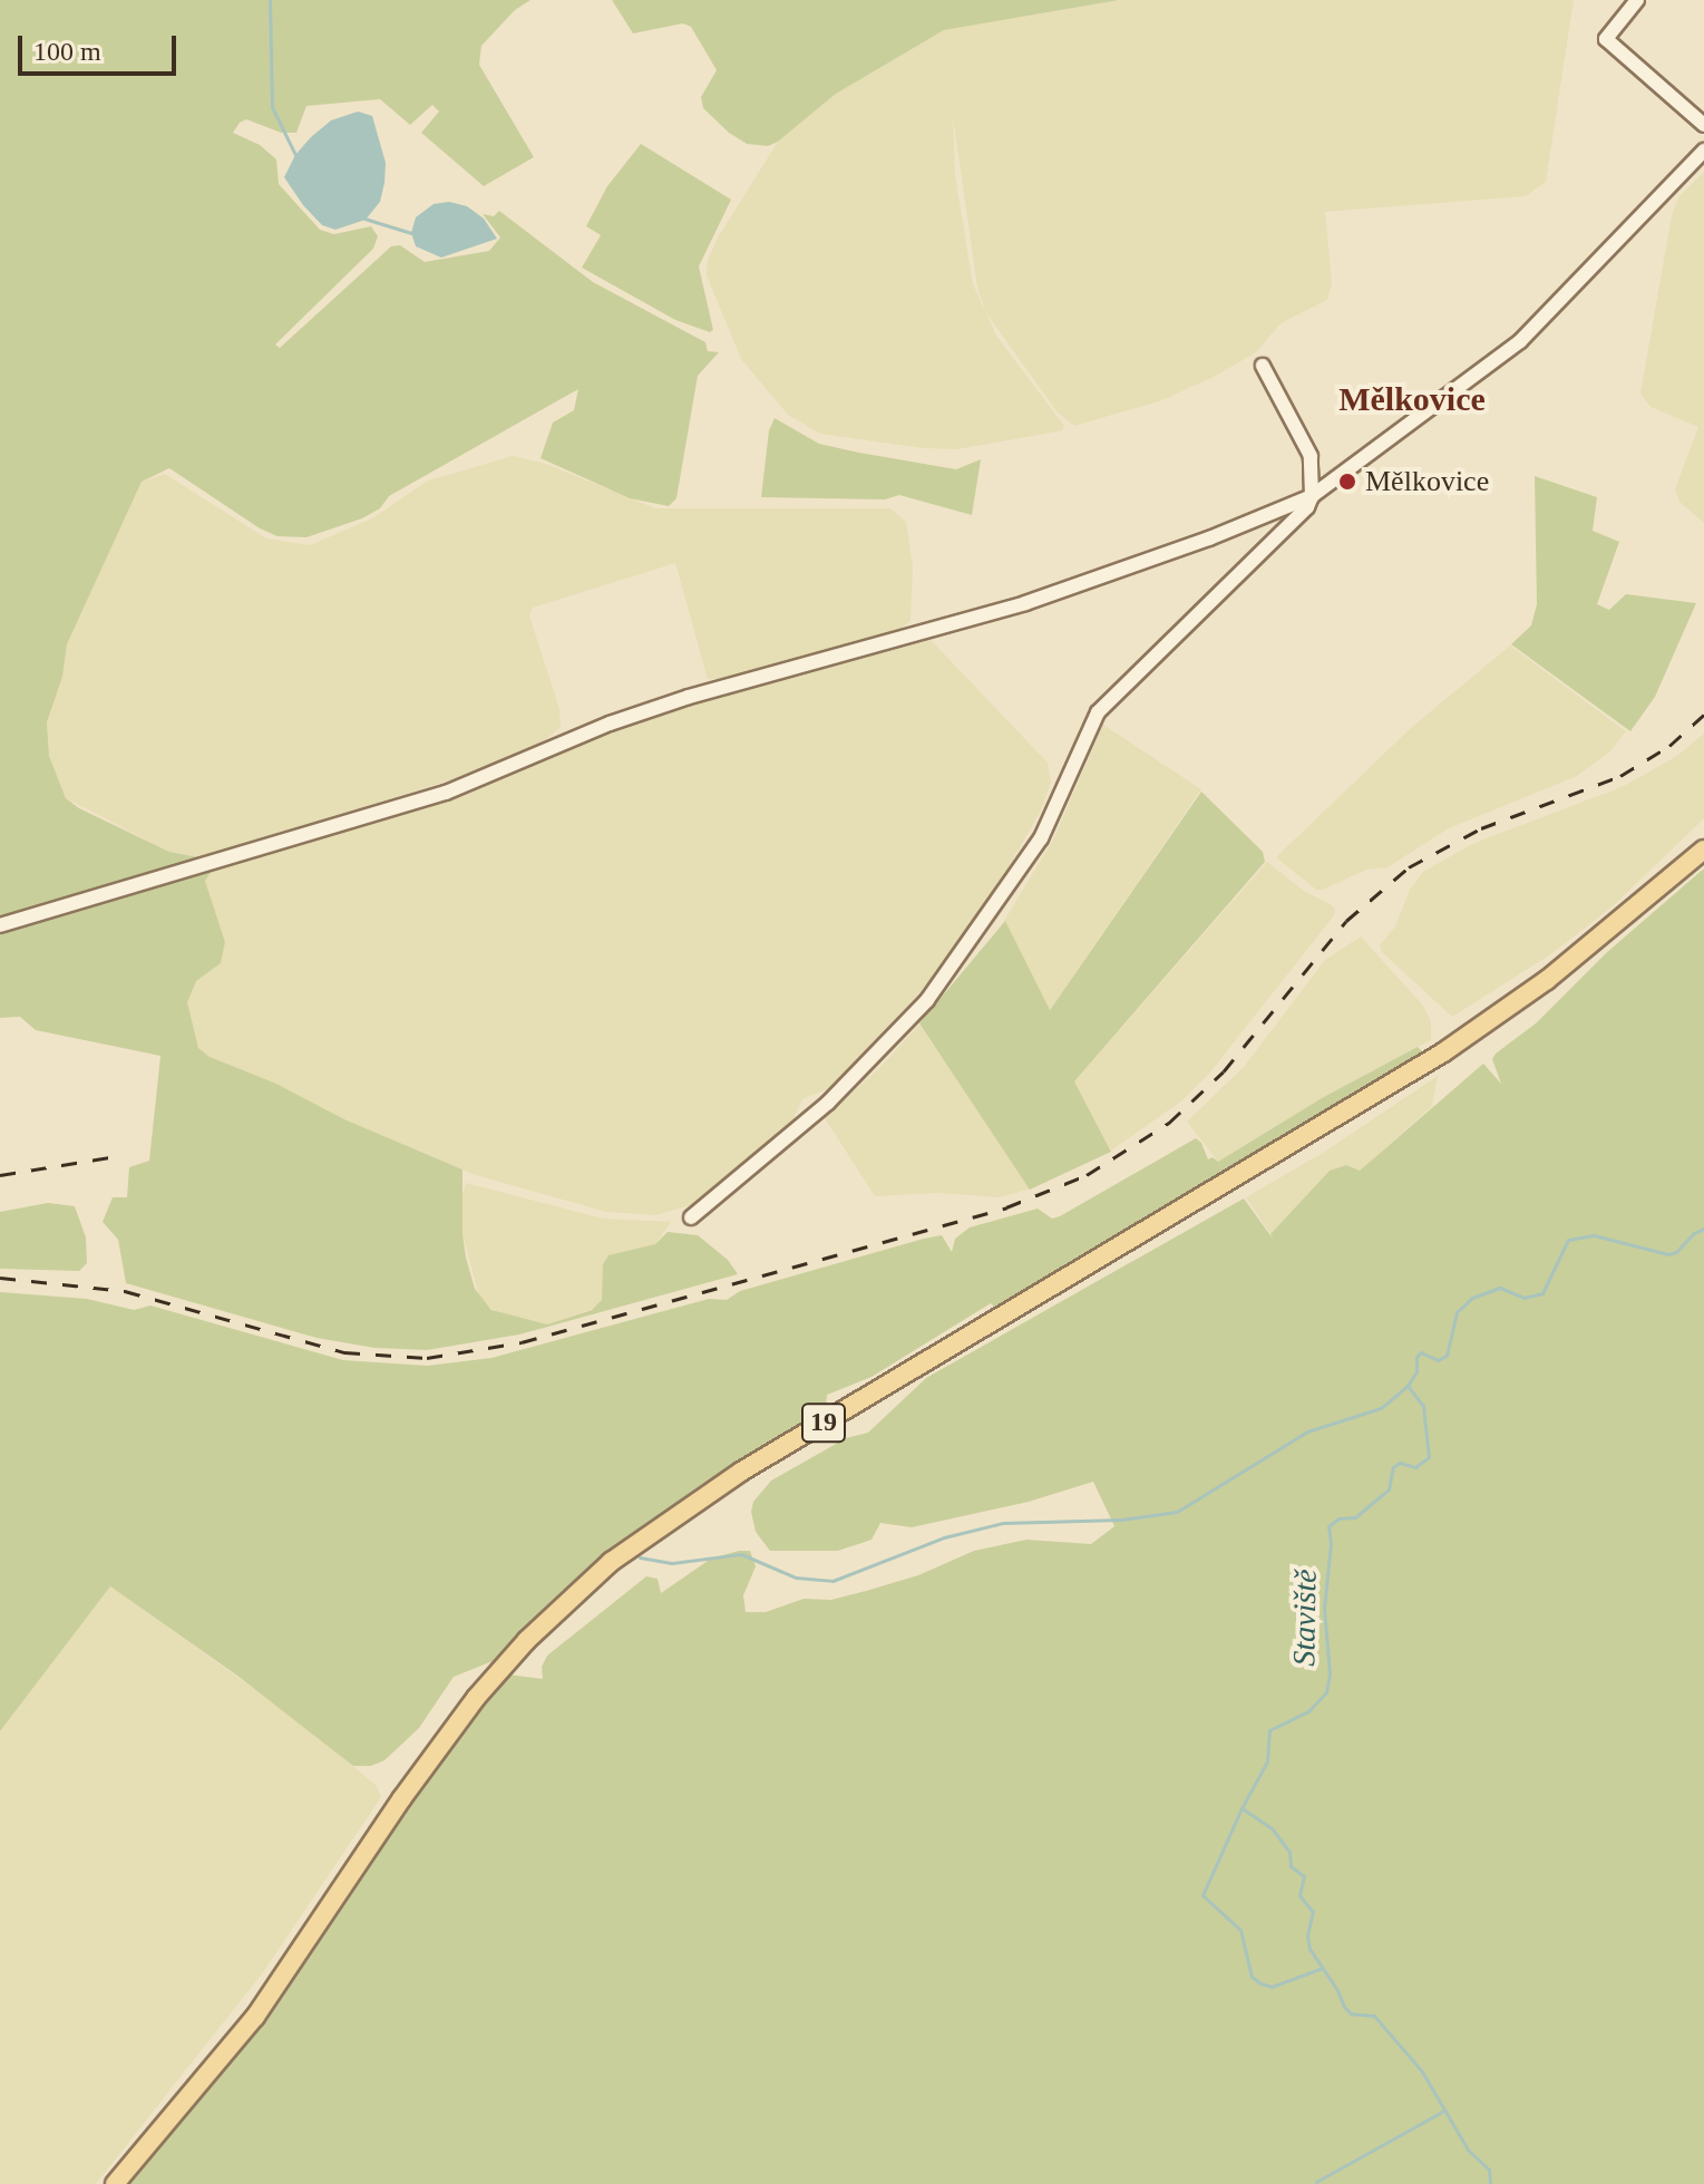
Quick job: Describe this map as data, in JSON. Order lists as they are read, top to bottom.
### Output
{
  "streets": {
    "main road": ["19"]
  },
  "districts": ["Mělkovice"],
  "water": ["Staviště"],
  "places": ["Mělkovice"],
  "scale_bar": "100 m"
}
